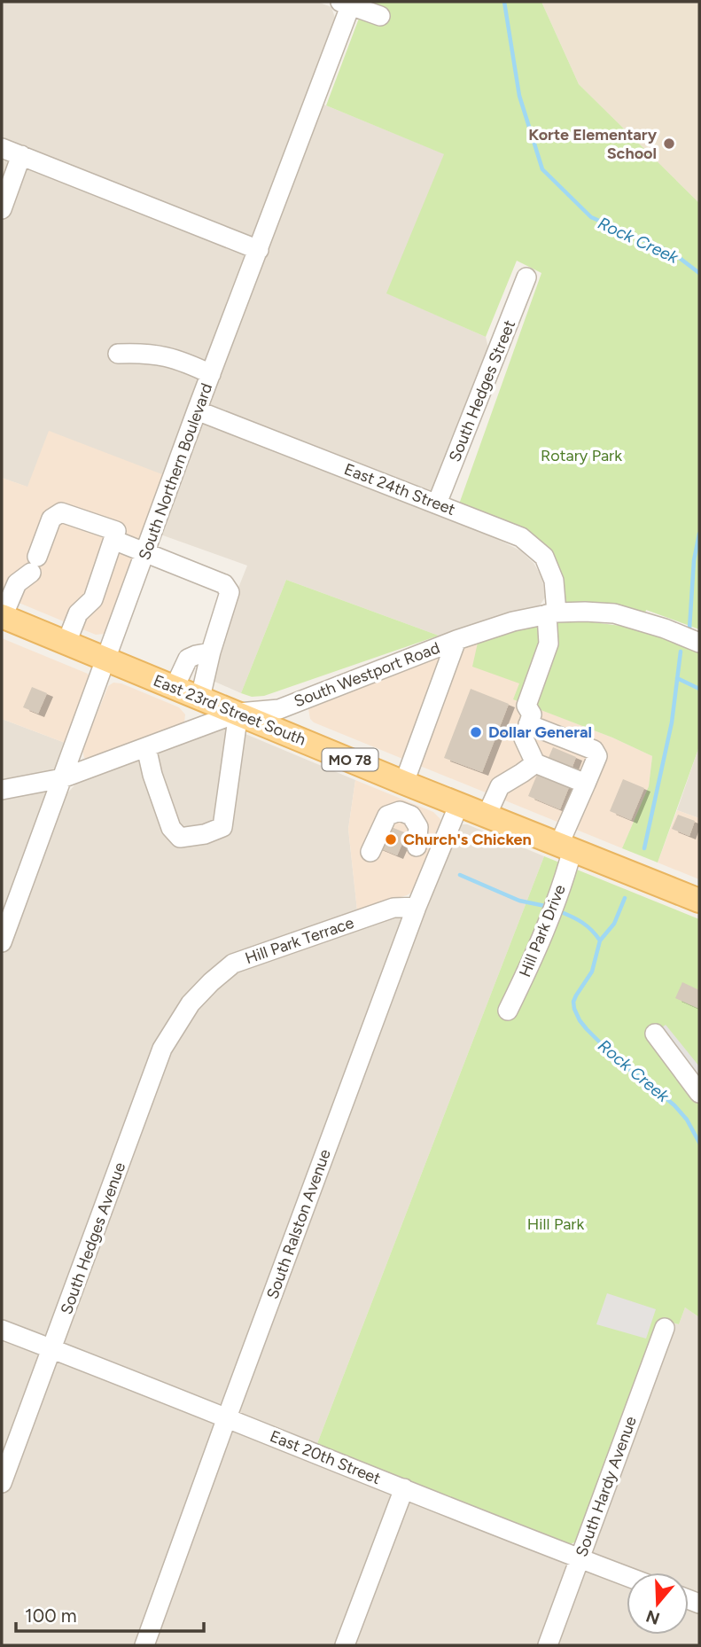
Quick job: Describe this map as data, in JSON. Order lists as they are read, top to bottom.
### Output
{
  "streets": {
    "main road": ["East 23rd Street South", "MO 78"],
    "street": [
      "South Hedges Street",
      "South Northern Boulevard",
      "East 24th Street",
      "South Westport Road",
      "Hill Park Drive",
      "Hill Park Terrace",
      "South Ralston Avenue",
      "South Hedges Avenue",
      "East 20th Street",
      "South Hardy Avenue"
    ]
  },
  "crossings": [
    ["South Hedges Street", "East 24th Street"],
    ["South Northern Boulevard", "East 24th Street"],
    ["South Northern Boulevard", "South Westport Road"],
    ["South Northern Boulevard", "East 23rd Street South"],
    ["East 24th Street", "South Westport Road"],
    ["East 24th Street", "Hill Park Drive"],
    ["South Westport Road", "East 23rd Street South"],
    ["East 23rd Street South", "Hill Park Drive"],
    ["East 23rd Street South", "South Ralston Avenue"],
    ["Hill Park Terrace", "South Ralston Avenue"],
    ["Hill Park Terrace", "South Hedges Avenue"],
    ["South Ralston Avenue", "East 20th Street"],
    ["South Hedges Avenue", "East 20th Street"],
    ["East 20th Street", "South Hardy Avenue"]
  ],
  "water": ["Rock Creek"],
  "parks": ["Rotary Park", "Hill Park"],
  "places": ["Korte Elementary School", "Dollar General", "Church's Chicken"],
  "scale_bar": "100 m",
  "north": "bottom"
}
